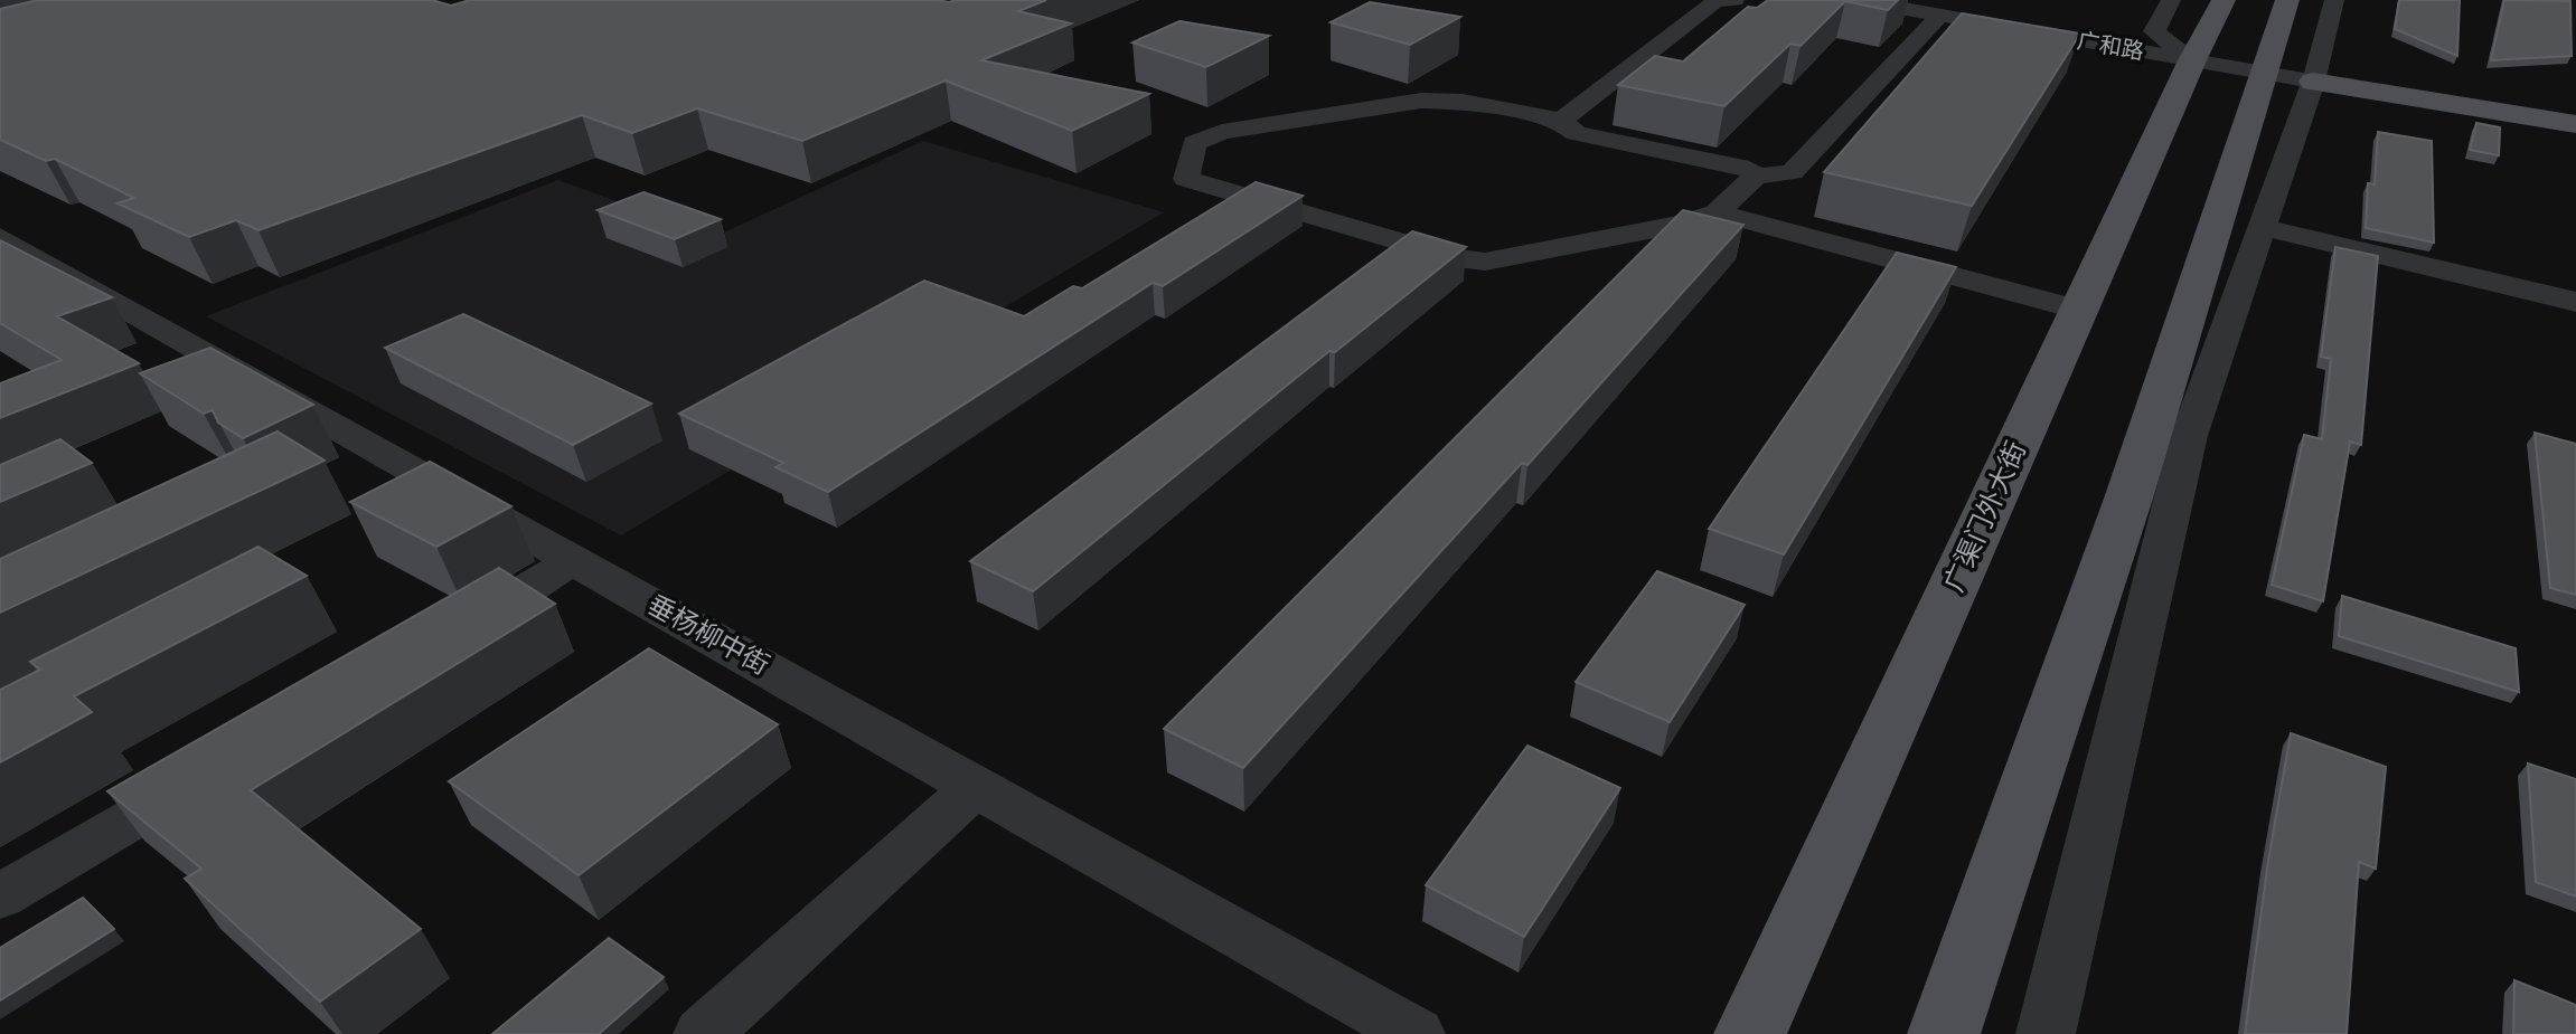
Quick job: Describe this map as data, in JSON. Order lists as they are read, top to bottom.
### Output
{
  "streets": {
    "main road": ["广渠门外大街"],
    "street": ["广和路", "垂杨柳中街"]
  },
  "crossings": [
    ["广和路", "广渠门外大街"]
  ]
}
